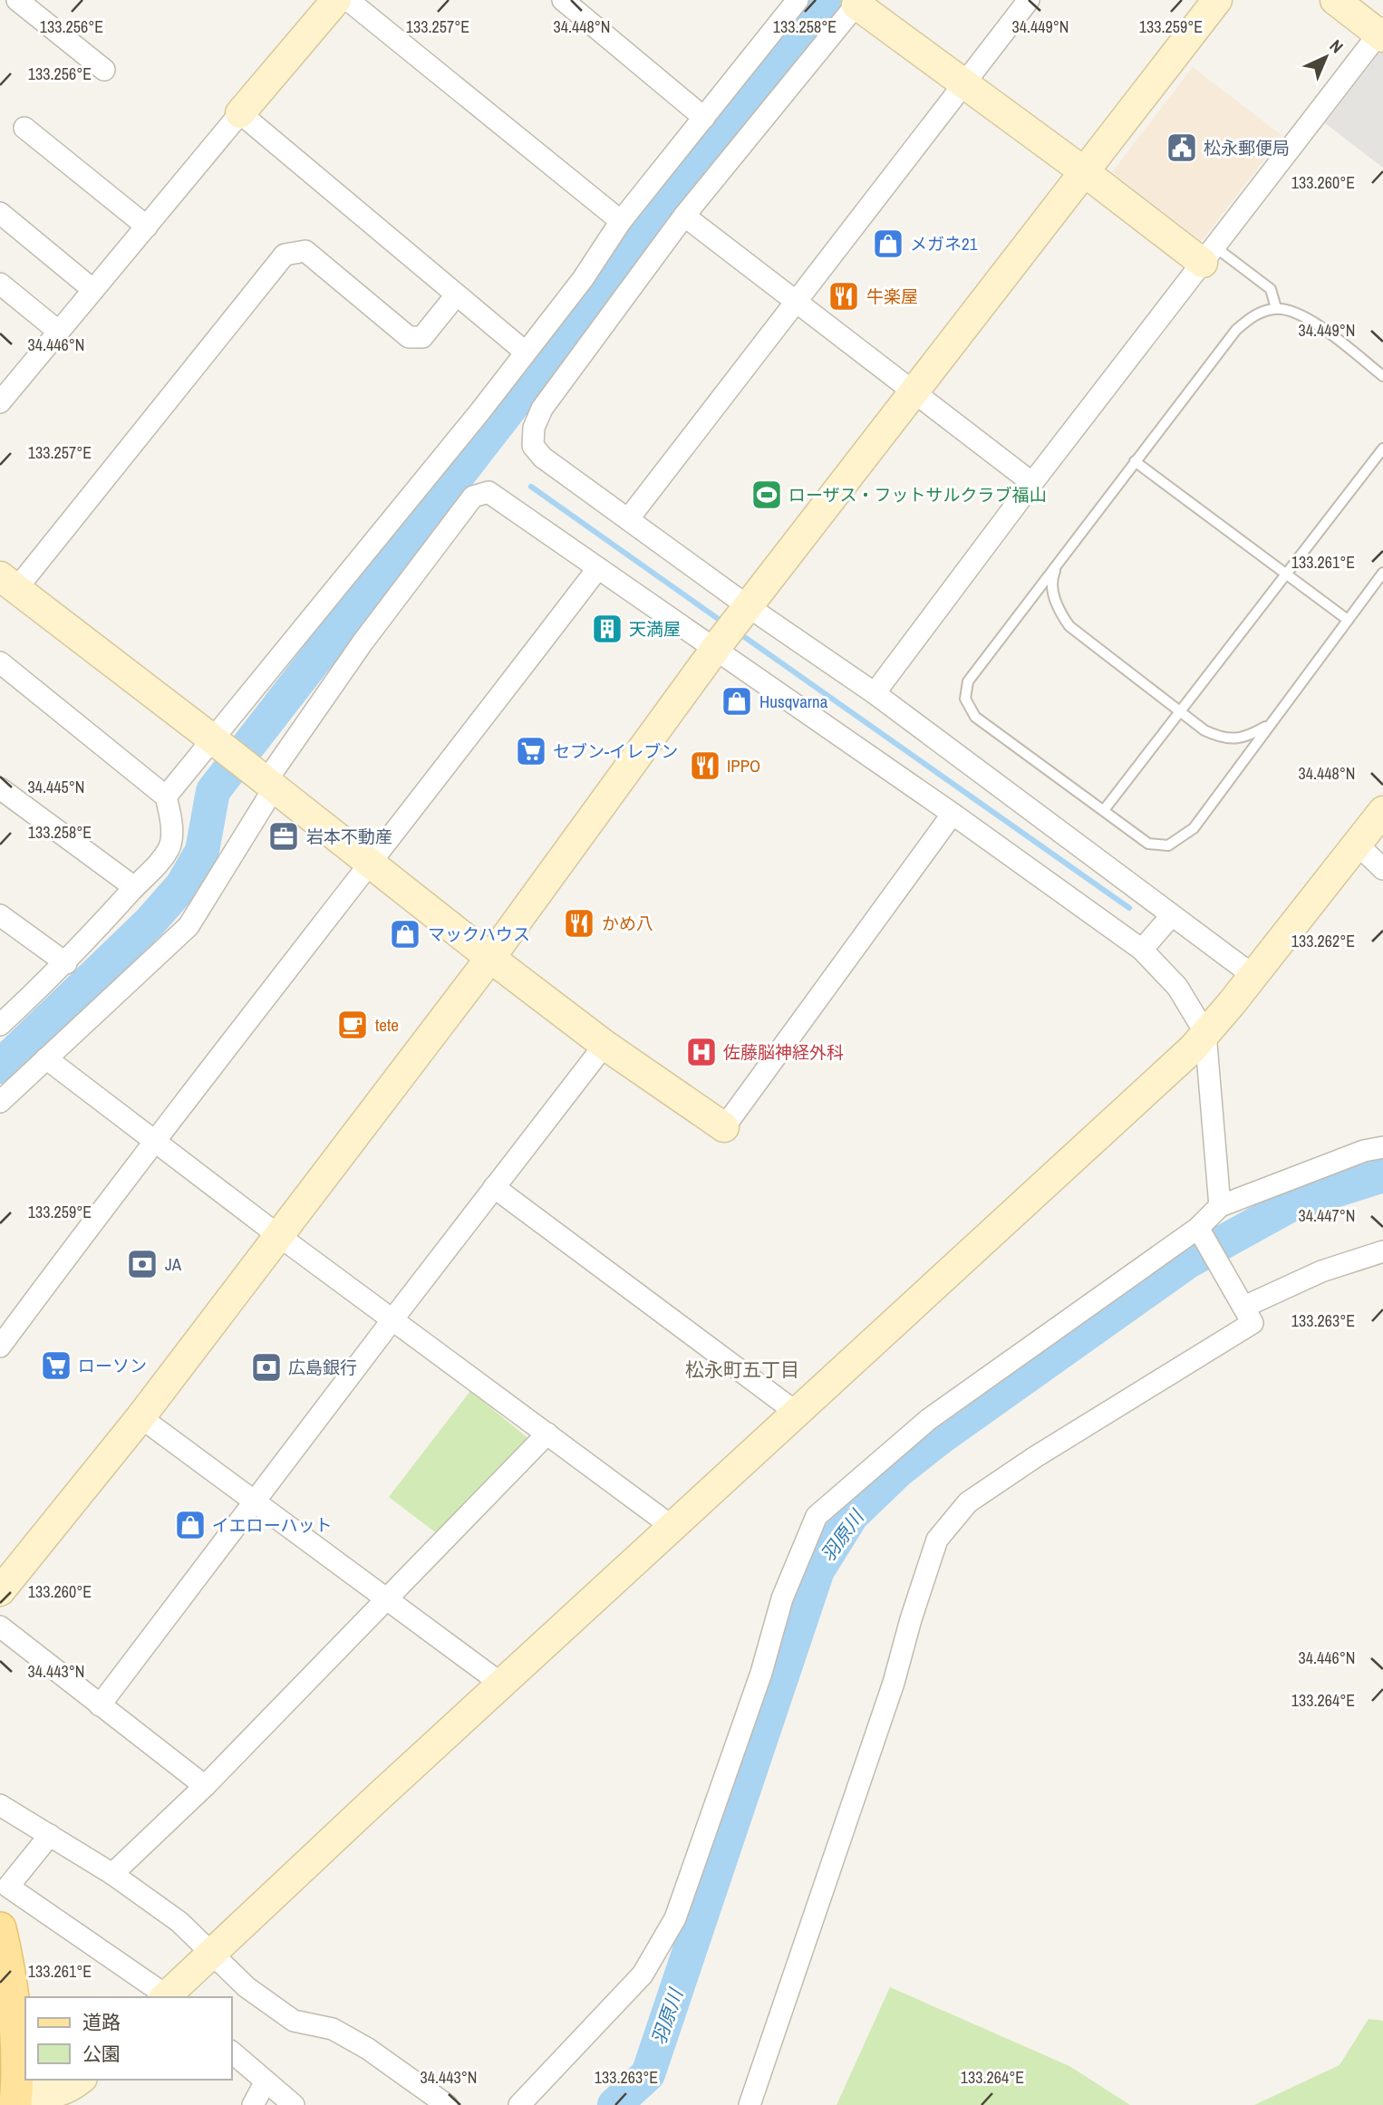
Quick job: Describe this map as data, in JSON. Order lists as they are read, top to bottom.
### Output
{
  "districts": ["松永町五丁目"],
  "water": ["羽原川"],
  "places": {
    "public building": ["松永郵便局"],
    "shop": [
      "メガネ21",
      "Husqvarna",
      "マックハウス",
      "イエローハット"
    ],
    "restaurant": ["牛楽屋", "IPPO", "かめ八"],
    "sports": ["ローザス・フットサルクラブ福山"],
    "building": ["天満屋"],
    "supermarket": ["セブン-イレブン", "ローソン"],
    "office": ["岩本不動産"],
    "cafe": ["tete"],
    "hospital": ["佐藤脳神経外科"],
    "bank": ["JA", "広島銀行"]
  },
  "legend": ["道路", "公園"],
  "north": "top right",
  "coordinates": [
    "34.448°N",
    "34.449°N",
    "133.256°E",
    "133.257°E",
    "133.258°E",
    "133.259°E",
    "133.260°E",
    "34.446°N",
    "133.261°E",
    "34.445°N",
    "133.262°E",
    "34.447°N",
    "133.263°E",
    "34.443°N",
    "133.264°E"
  ]
}
